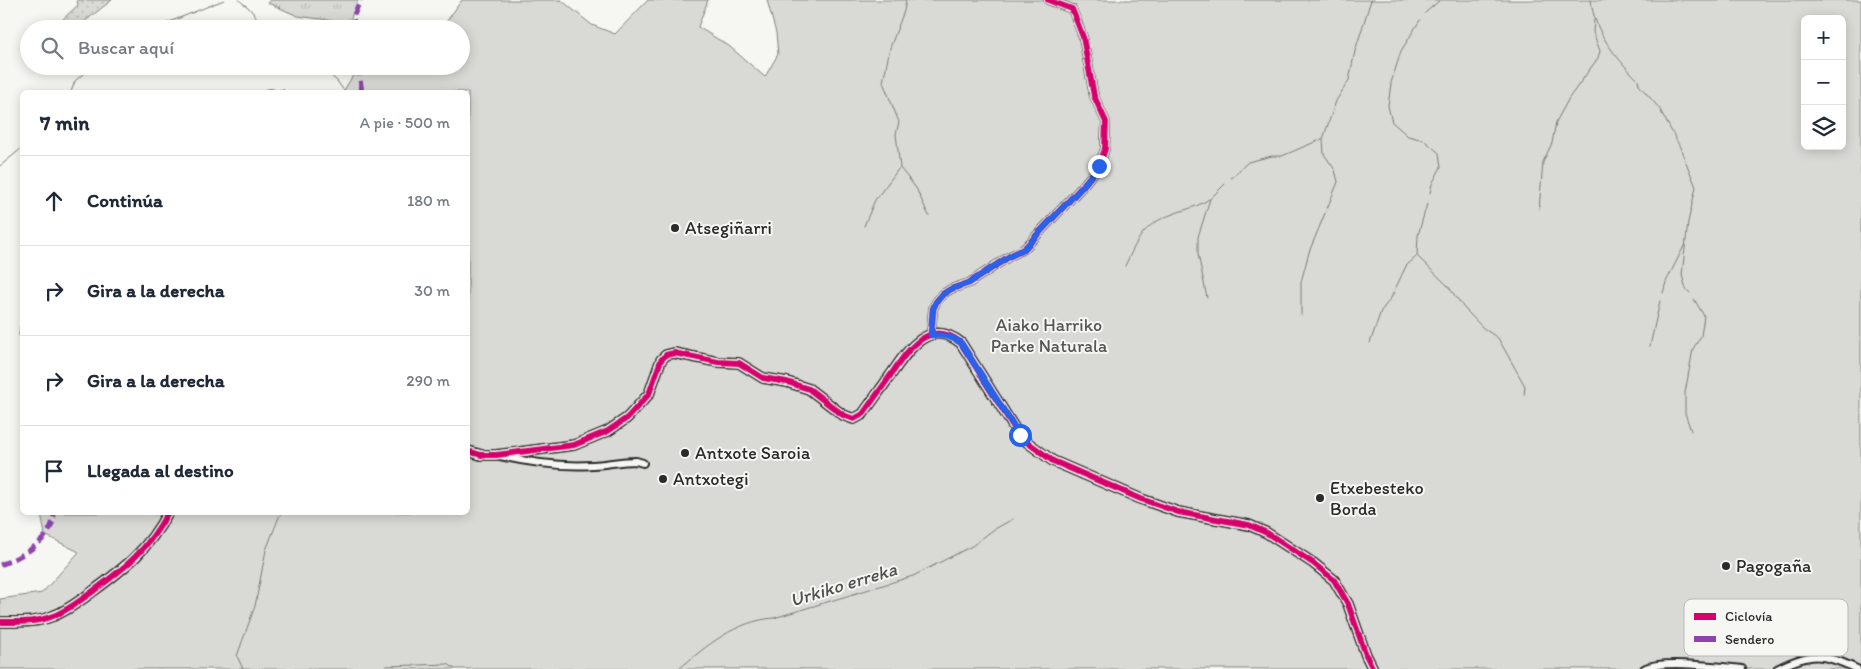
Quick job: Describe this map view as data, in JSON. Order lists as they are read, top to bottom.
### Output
{
  "water": ["Urkiko erreka"],
  "parks": ["Aiako Harriko Parke Naturala"],
  "places": [
    "Atsegiñarri",
    "Antxote Saroia",
    "Antxotegi",
    "Etxebesteko Borda",
    "Pagogaña"
  ],
  "legend": ["Ciclovía", "Sendero"],
  "page": {
    "map_buttons": ["+", "−"],
    "search": "Buscar aquí",
    "heading": ["7 min", "A pie · 500 m"],
    "list": [
      ["Continúa", "180 m"],
      ["Gira a la derecha", "30 m"],
      ["Gira a la derecha", "290 m"],
      "Llegada al destino"
    ]
  }
}
